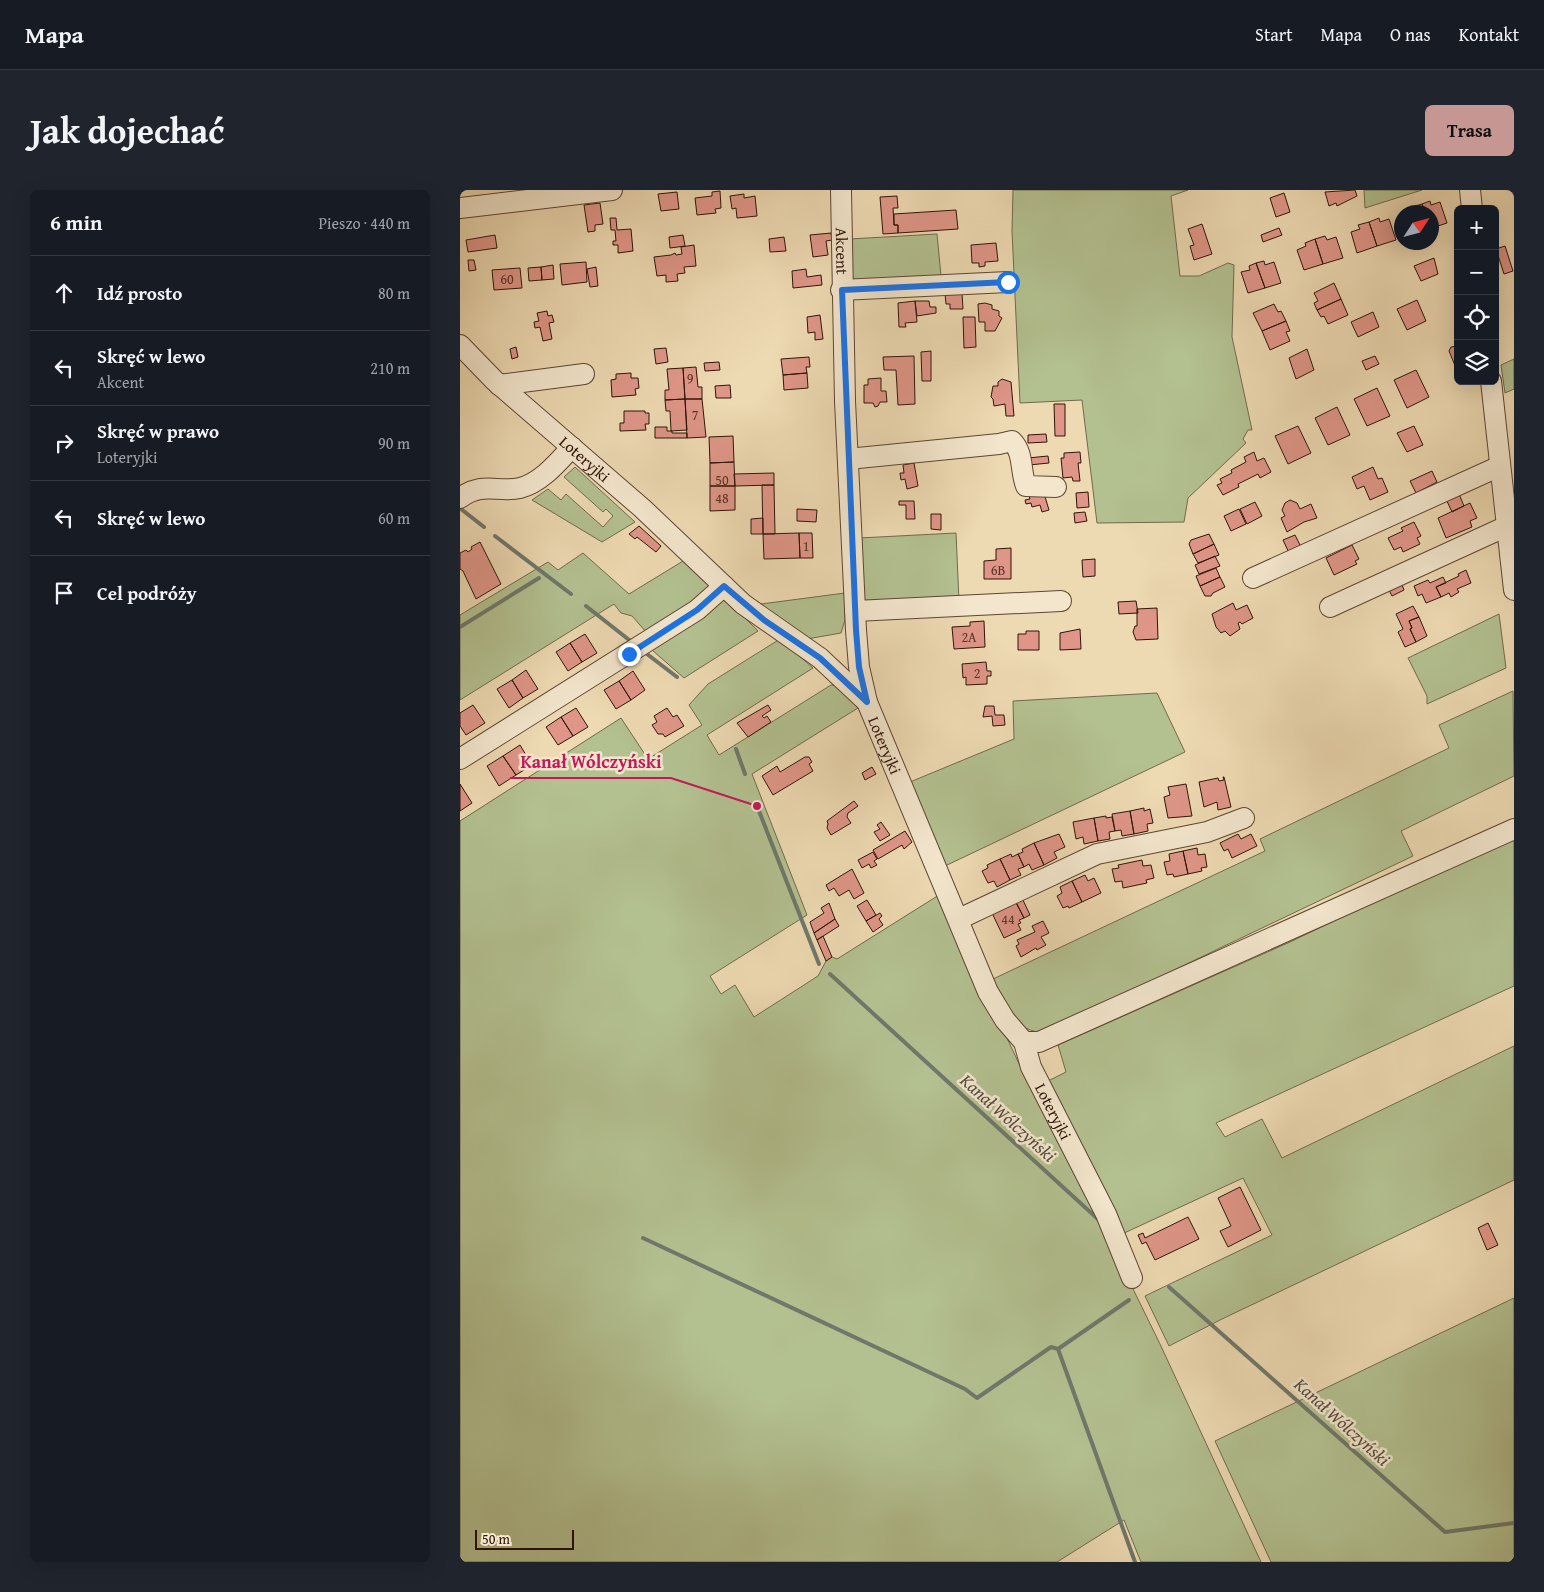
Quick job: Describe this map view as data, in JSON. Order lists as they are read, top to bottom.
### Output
{
  "streets": {
    "street": ["Akcent", "Loteryjki"]
  },
  "crossings": [
    ["Akcent", "Loteryjki"]
  ],
  "water": ["Kanał Wólczyński"],
  "places": ["Kanał Wólczyński"],
  "house_numbers": [
    "60",
    "9",
    "7",
    "50",
    "48",
    "1",
    "6B",
    "2A",
    "2",
    "44"
  ],
  "scale_bar": "50 m",
  "north": "top right",
  "page": {
    "header": "Mapa",
    "nav": [
      "Start",
      "Mapa",
      "O nas",
      "Kontakt"
    ],
    "title": "Jak dojechać",
    "buttons": "Trasa",
    "heading": ["6 min", "Pieszo · 440 m"],
    "map_buttons": ["+", "−"],
    "list": [
      ["Idź prosto", "80 m"],
      ["Skręć w lewo", "Akcent", "210 m"],
      ["Skręć w prawo", "Loteryjki", "90 m"],
      ["Skręć w lewo", "60 m"],
      "Cel podróży"
    ],
    "scale": "50 m"
  }
}
